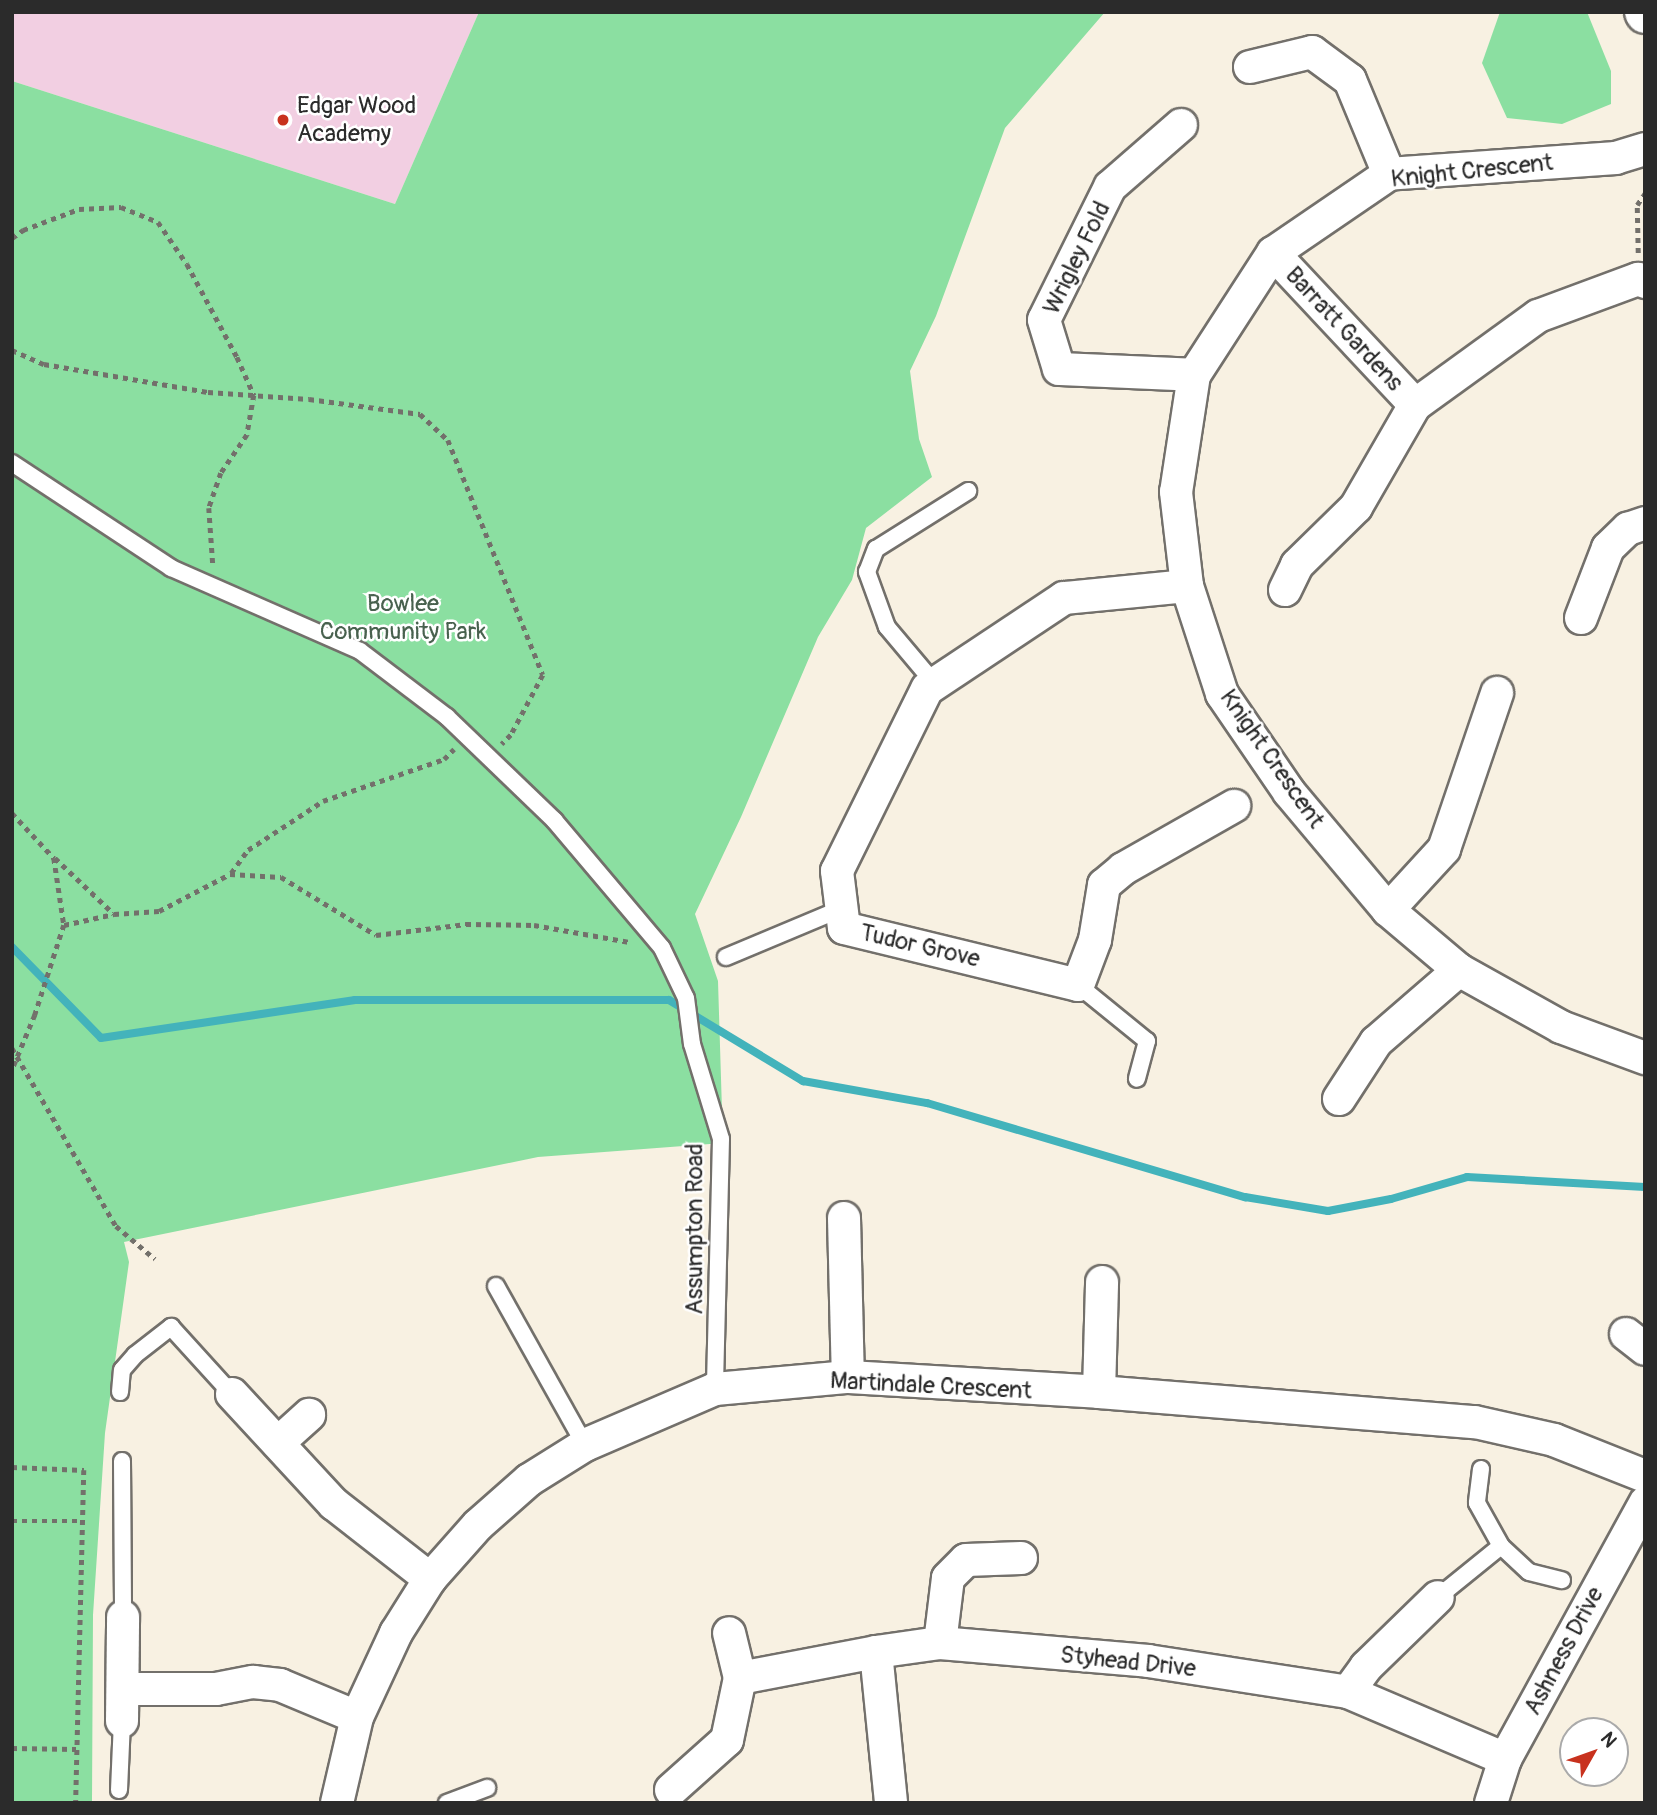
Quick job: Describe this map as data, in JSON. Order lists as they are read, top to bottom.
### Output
{
  "streets": {
    "street": [
      "Knight Crescent",
      "Wrigley Fold",
      "Barratt Gardens",
      "Tudor Grove",
      "Martindale Crescent",
      "Ashness Drive",
      "Styhead Drive"
    ],
    "lane": ["Assumpton Road"]
  },
  "crossings": [
    ["Knight Crescent", "Wrigley Fold"],
    ["Knight Crescent", "Barratt Gardens"],
    ["Knight Crescent", "Tudor Grove"],
    ["Assumpton Road", "Martindale Crescent"],
    ["Ashness Drive", "Styhead Drive"]
  ],
  "parks": ["Bowlee Community Park"],
  "places": ["Edgar Wood Academy"],
  "north": "top right"
}
